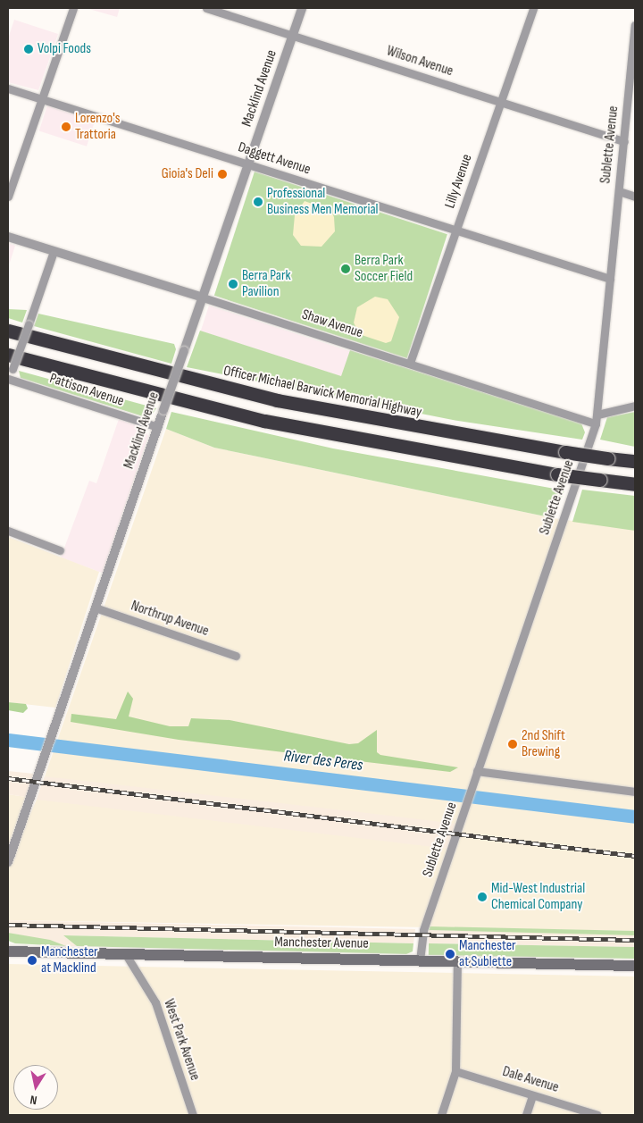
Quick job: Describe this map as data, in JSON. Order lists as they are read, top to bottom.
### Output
{
  "streets": {
    "highway": ["Officer Michael Barwick Memorial Highway"],
    "main road": ["Manchester Avenue"],
    "street": [
      "Wilson Avenue",
      "Macklind Avenue",
      "Sublette Avenue",
      "Daggett Avenue",
      "Lilly Avenue",
      "Shaw Avenue",
      "Pattison Avenue",
      "Northrup Avenue",
      "West Park Avenue",
      "Dale Avenue"
    ]
  },
  "crossings": [
    ["Wilson Avenue", "Macklind Avenue"],
    ["Wilson Avenue", "Sublette Avenue"],
    ["Wilson Avenue", "Lilly Avenue"],
    ["Macklind Avenue", "Daggett Avenue"],
    ["Macklind Avenue", "Shaw Avenue"],
    ["Macklind Avenue", "Pattison Avenue"],
    ["Macklind Avenue", "Northrup Avenue"],
    ["Sublette Avenue", "Daggett Avenue"],
    ["Sublette Avenue", "Shaw Avenue"],
    ["Sublette Avenue", "Manchester Avenue"],
    ["Daggett Avenue", "Lilly Avenue"],
    ["Lilly Avenue", "Shaw Avenue"],
    ["Manchester Avenue", "West Park Avenue"]
  ],
  "water": ["River des Peres"],
  "places": [
    "Volpi Foods",
    "Lorenzo's Trattoria",
    "Gioia's Deli",
    "Professional Business Men Memorial",
    "Berra Park Soccer Field",
    "Berra Park Pavilion",
    "2nd Shift Brewing",
    "Mid-West Industrial Chemical Company",
    "Manchester at Sublette",
    "Manchester at Macklind"
  ],
  "north": "bottom"
}
